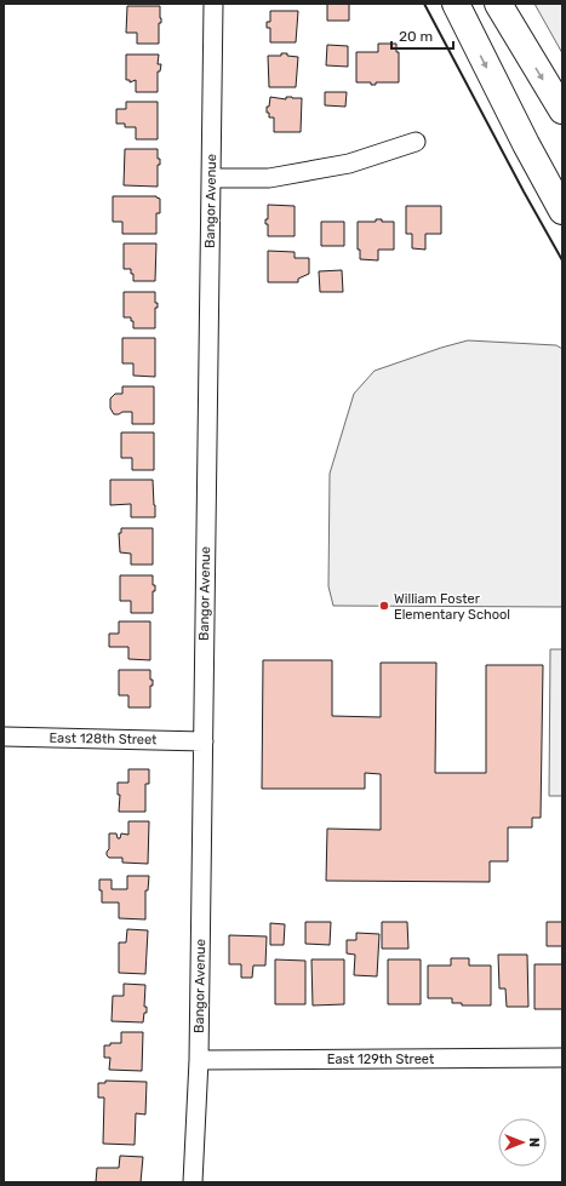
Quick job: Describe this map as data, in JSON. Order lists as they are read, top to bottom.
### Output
{
  "streets": {
    "street": ["Bangor Avenue", "East 128th Street", "East 129th Street"]
  },
  "crossings": [
    ["Bangor Avenue", "East 128th Street"],
    ["Bangor Avenue", "East 129th Street"]
  ],
  "places": ["William Foster Elementary School"],
  "scale_bar": "20 m",
  "north": "right"
}
